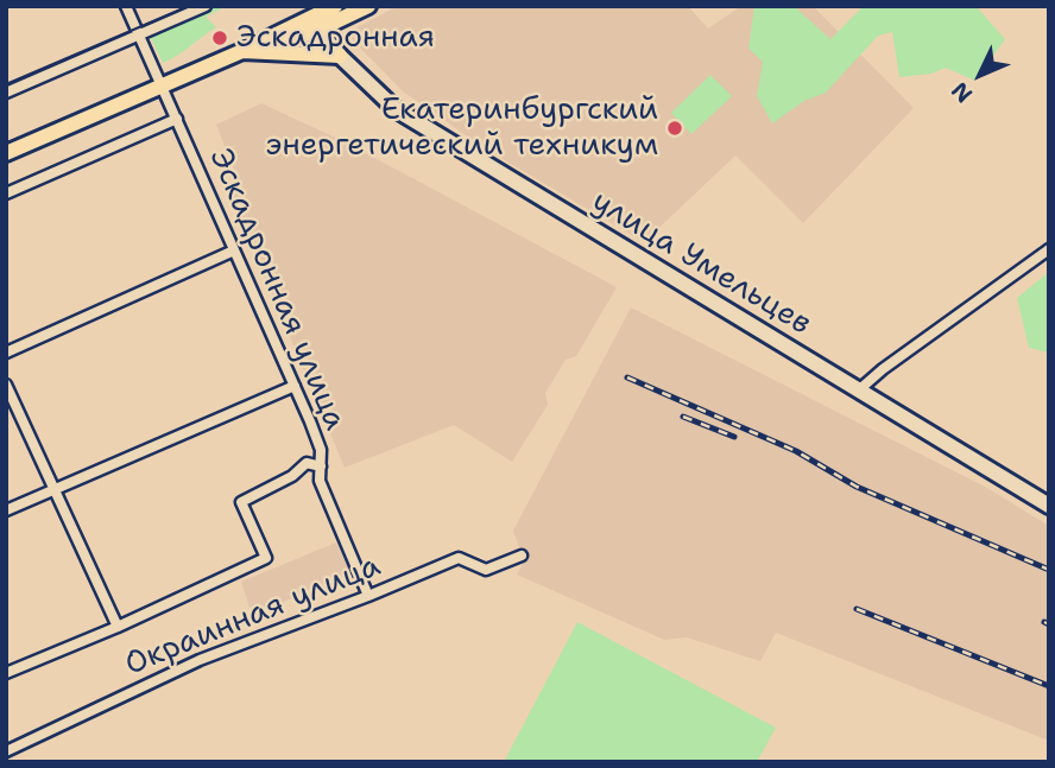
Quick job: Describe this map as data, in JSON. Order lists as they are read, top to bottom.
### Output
{
  "streets": {
    "street": ["улица Умельцев", "Эскадронная улица", "Окраинная улица"]
  },
  "crossings": [
    ["Эскадронная улица", "Окраинная улица"]
  ],
  "places": ["Эскадронная", "Екатеринбургский энергетический техникум"],
  "north": "bottom left"
}
